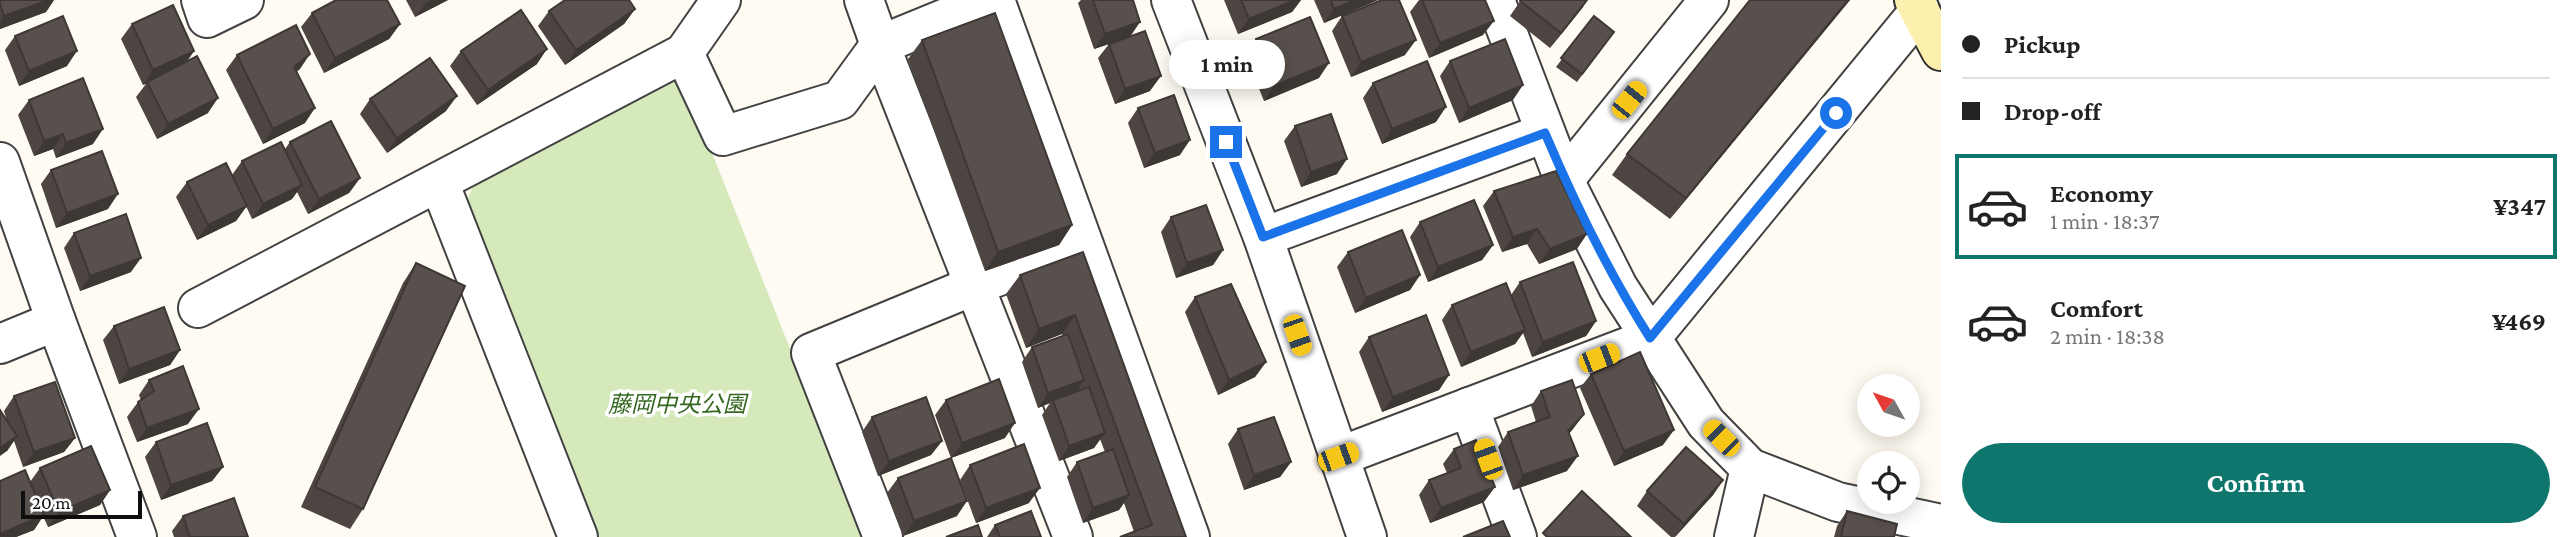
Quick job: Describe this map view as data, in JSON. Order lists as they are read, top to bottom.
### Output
{
  "parks": ["藤岡中央公園"],
  "scale_bar": "20 m",
  "north": "top left",
  "page": {
    "banner": ["Pickup", "Drop-off"],
    "bubble": "1 min",
    "list": [
      {
        "name": "Economy",
        "note": "1 min · 18:37",
        "value": "¥347"
      },
      {
        "name": "Comfort",
        "note": "2 min · 18:38",
        "value": "¥469"
      }
    ],
    "buttons": "Confirm",
    "scale": "20 m"
  }
}
